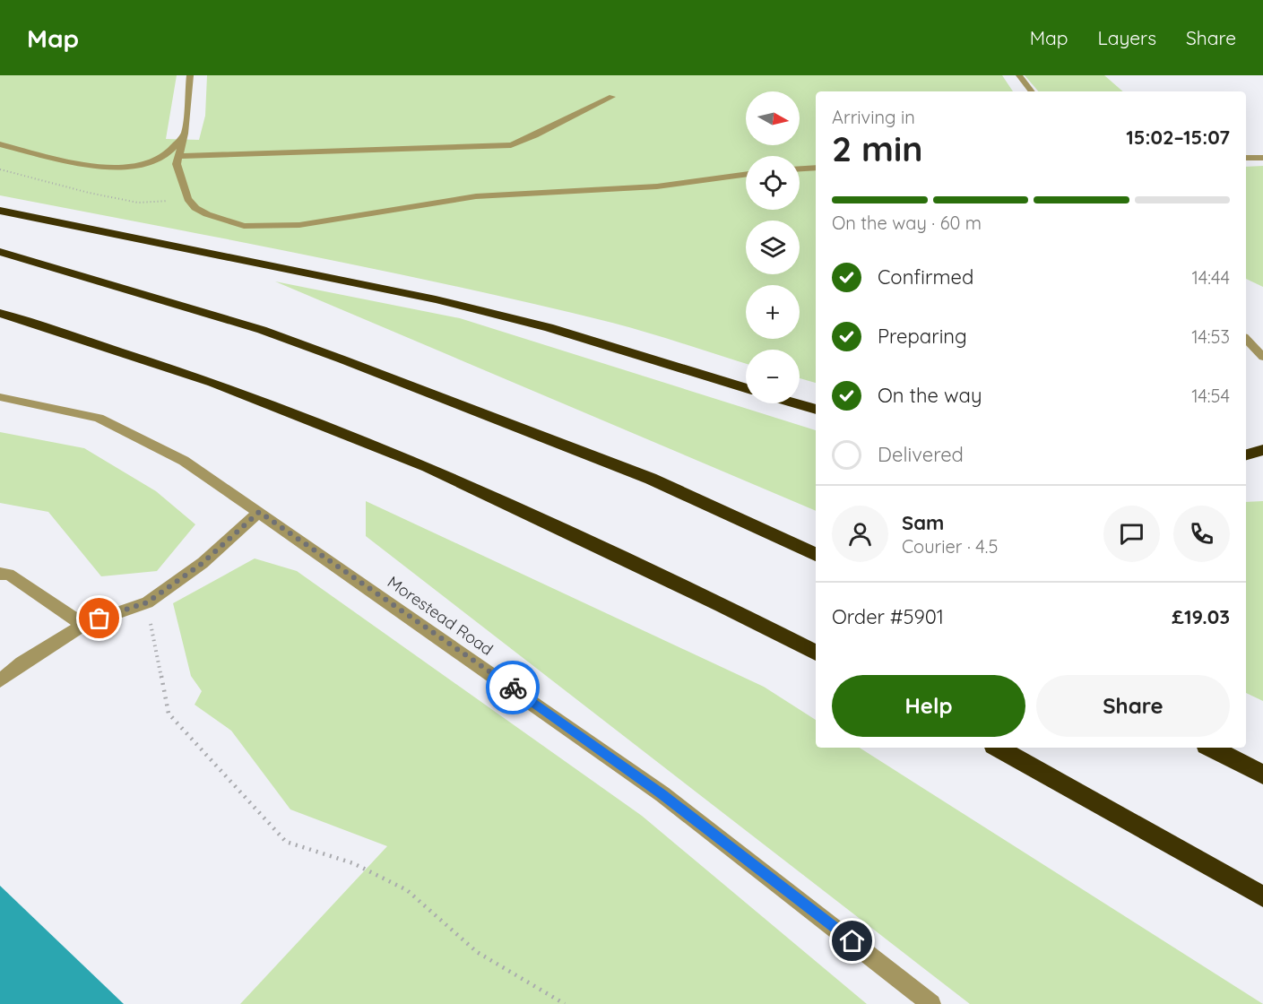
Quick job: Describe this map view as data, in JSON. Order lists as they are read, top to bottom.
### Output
{
  "streets": {
    "street": ["Morestead Road"]
  },
  "north": "right",
  "page": {
    "header": "Map",
    "nav": ["Map", "Layers", "Share"],
    "map_buttons": ["+", "−"],
    "heading": ["2 min", "Arriving in", "15:02–15:07"],
    "panel": [
      "Sam",
      "Courier · 4.5",
      "Order #5901",
      "£19.03"
    ],
    "bar": "On the way · 60 m",
    "list": [
      ["Confirmed", "14:44"],
      ["Preparing", "14:53"],
      ["On the way", "14:54"],
      "Delivered"
    ],
    "buttons": ["Help", "Share"]
  }
}
